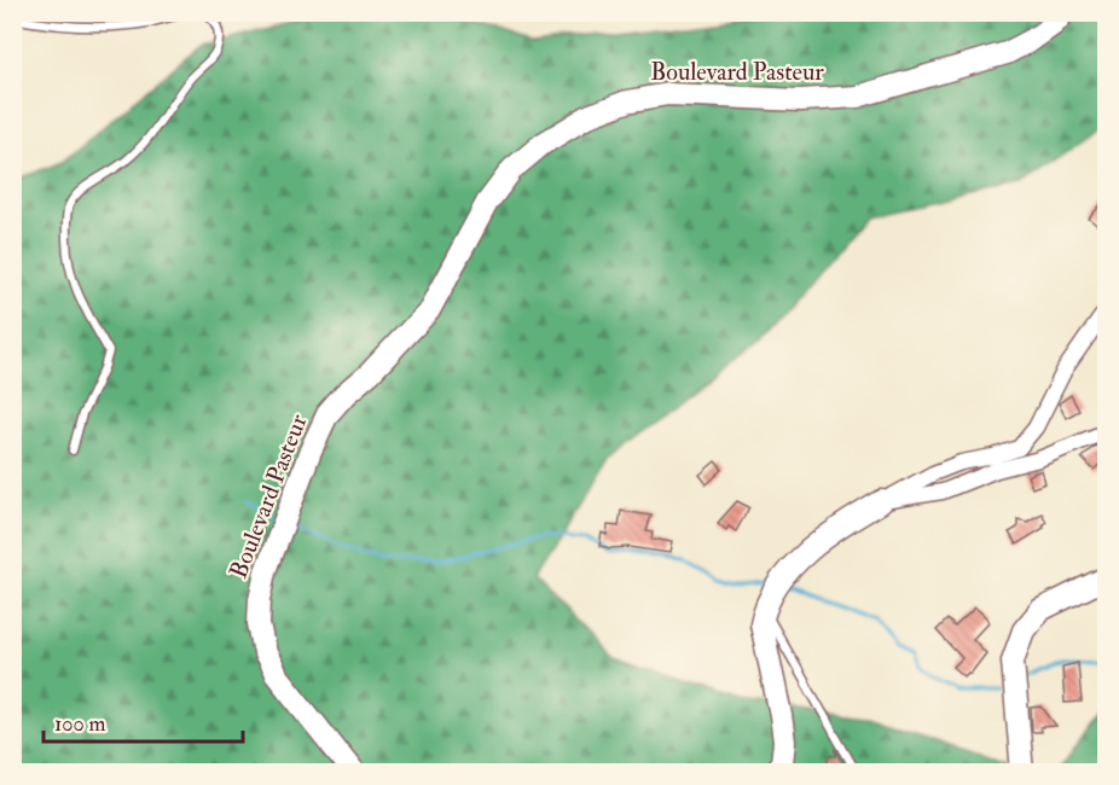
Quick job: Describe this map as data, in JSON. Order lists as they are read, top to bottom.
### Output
{
  "streets": {
    "main road": ["Boulevard Pasteur"]
  },
  "scale_bar": "100 m"
}
